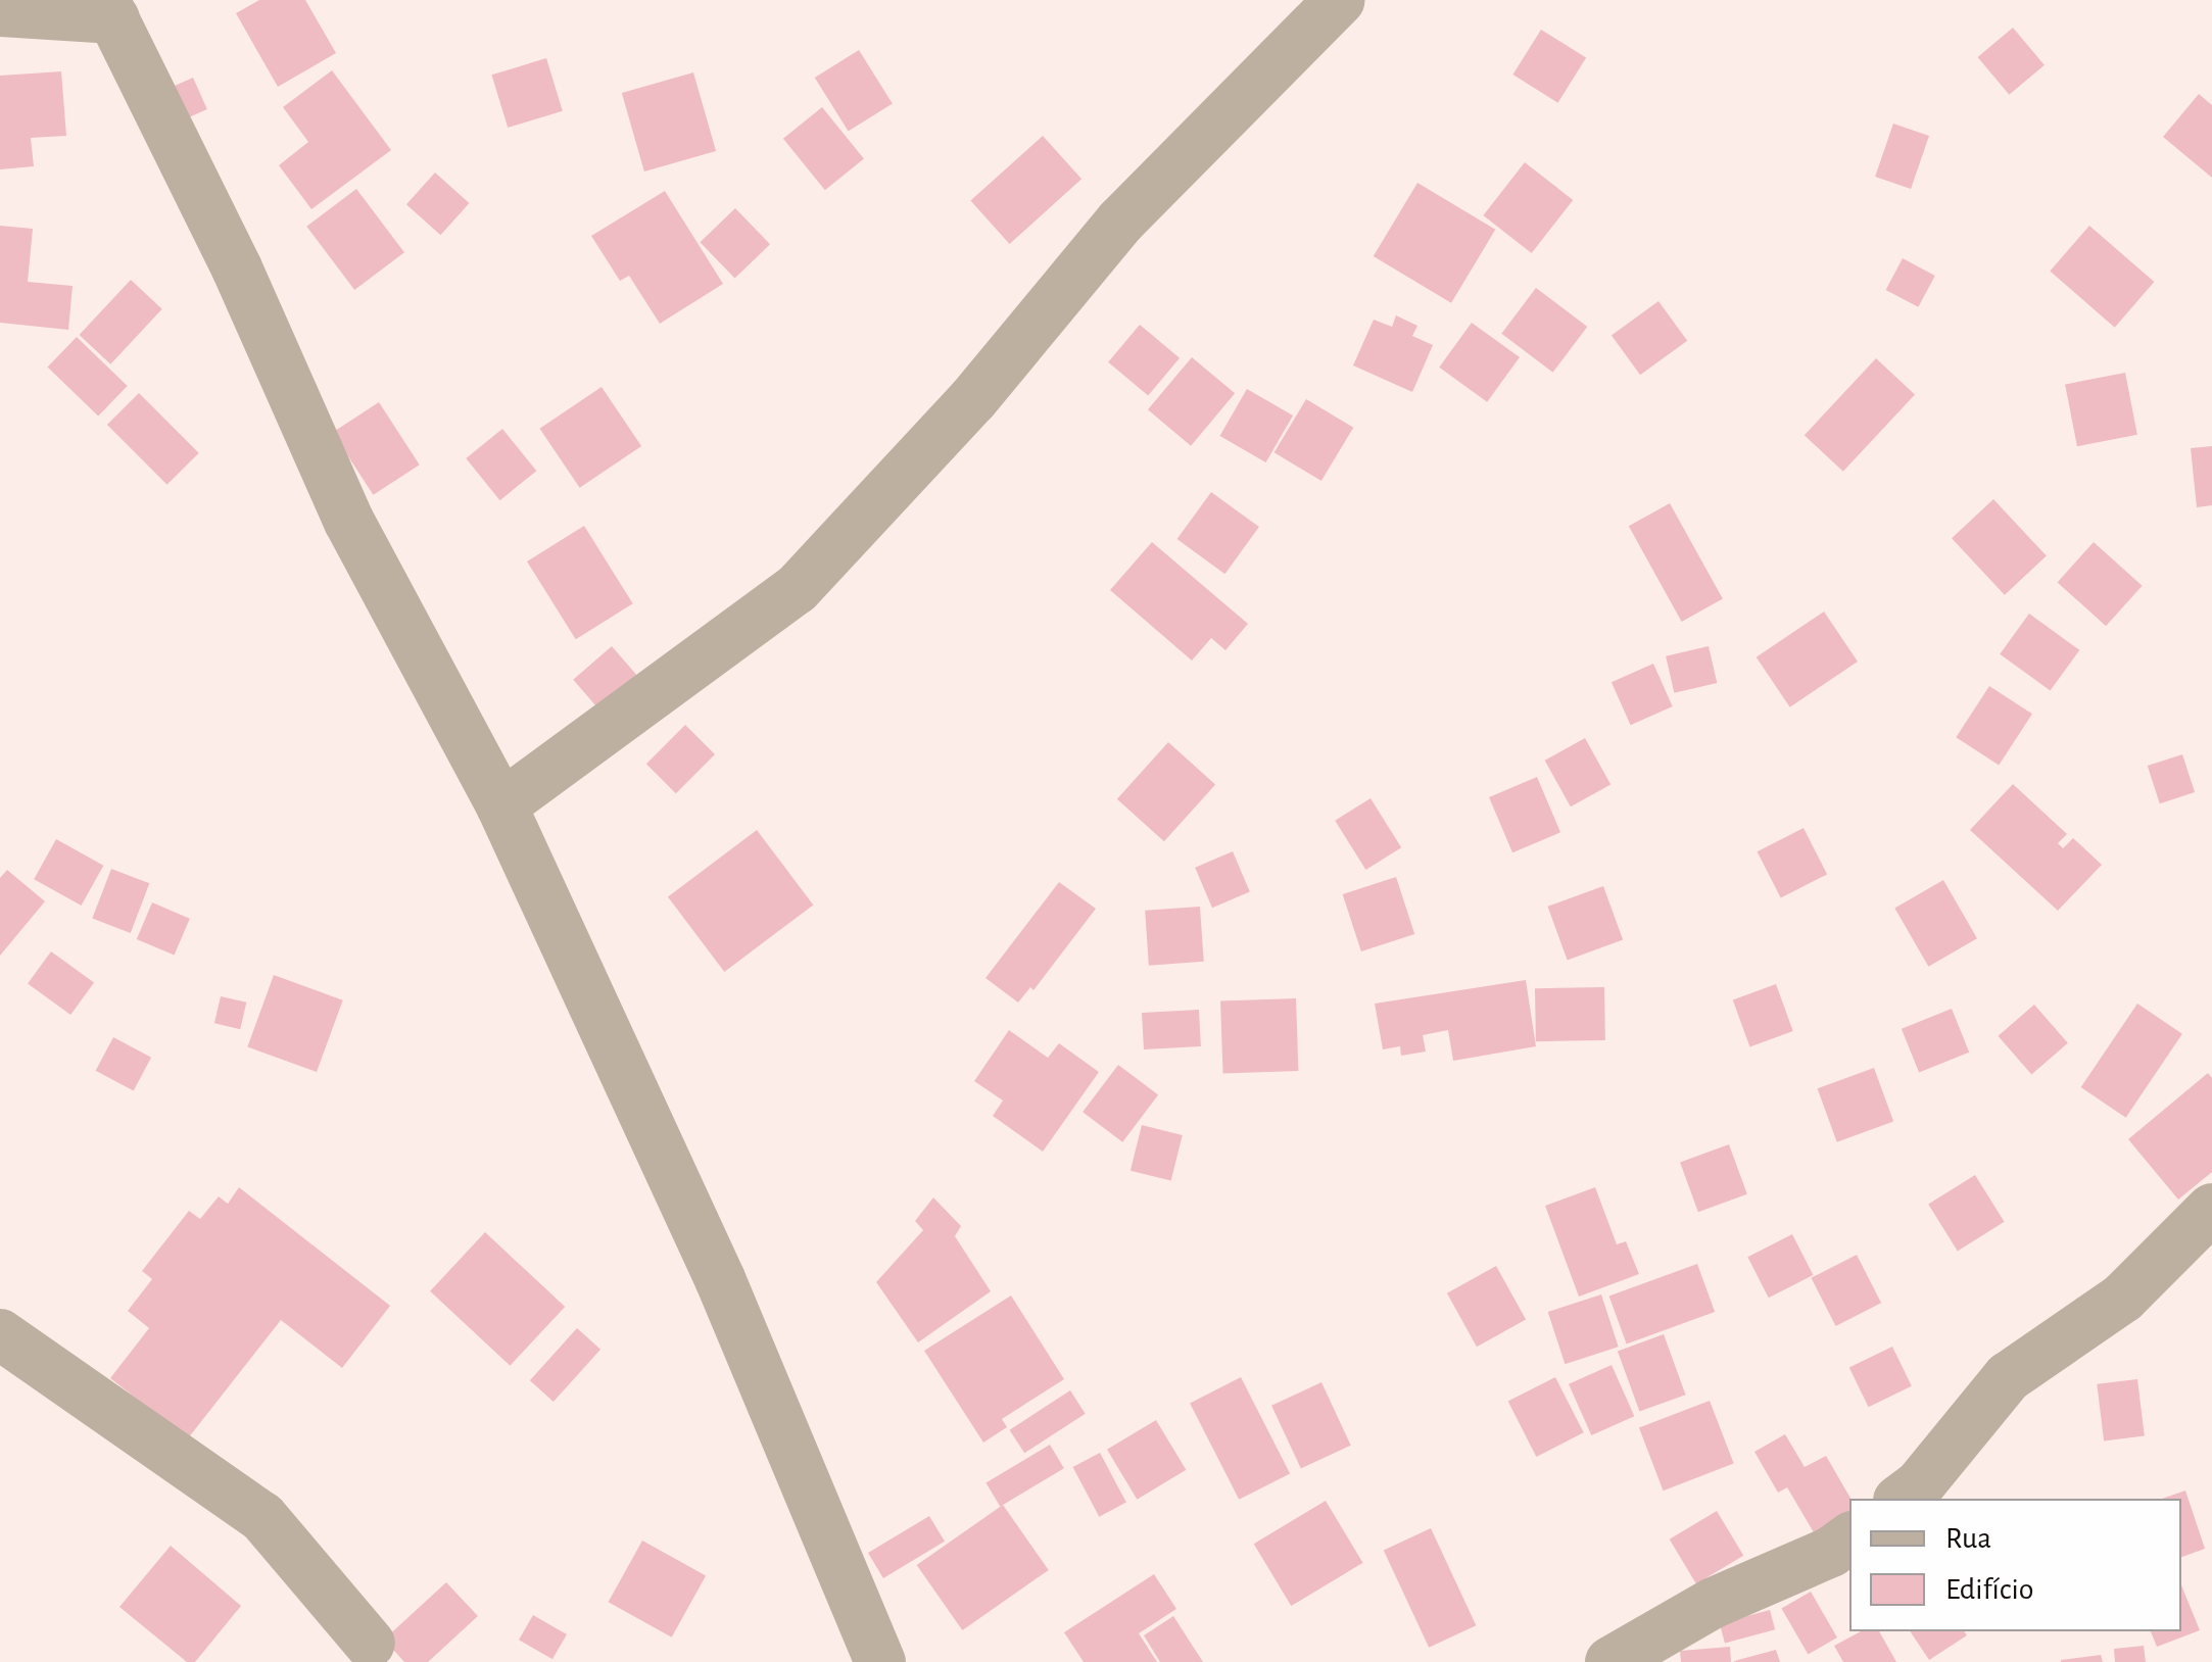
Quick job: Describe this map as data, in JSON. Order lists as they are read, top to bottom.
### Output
{
  "legend": ["Rua", "Edifício"]
}
